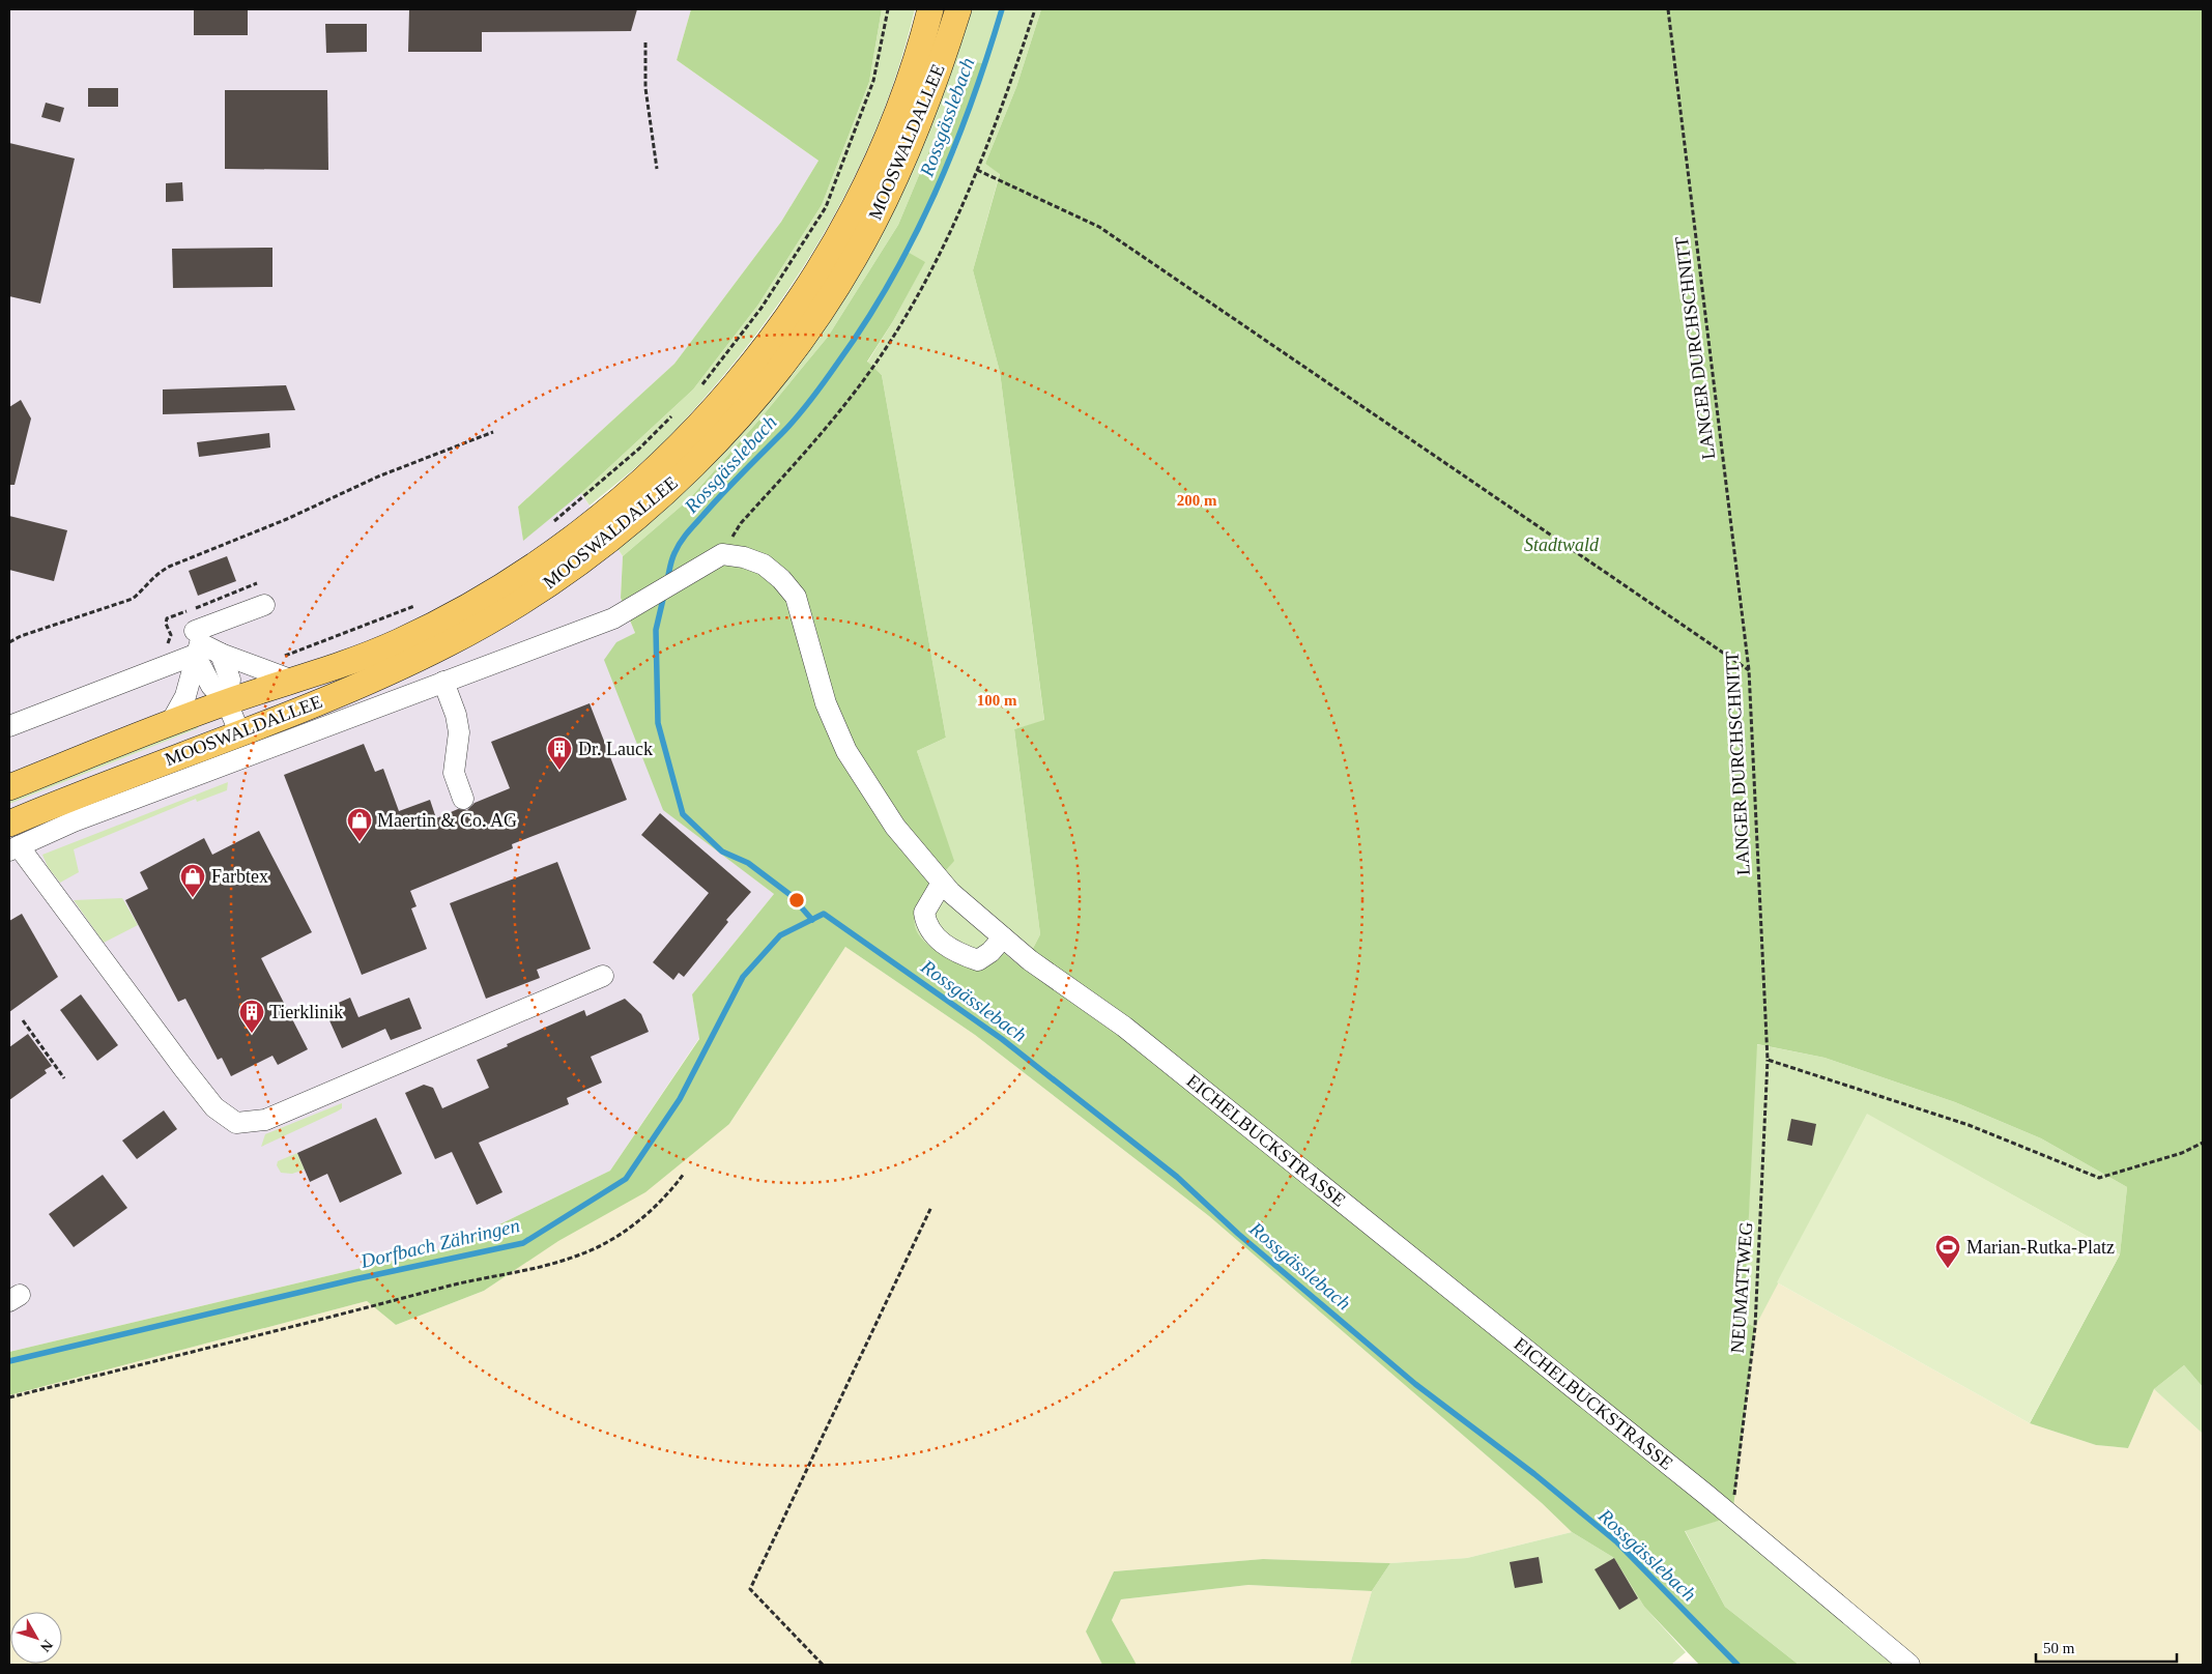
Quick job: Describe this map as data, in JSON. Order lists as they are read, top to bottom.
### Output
{
  "streets": {
    "main road": ["MOOSWALDALLEE"],
    "street": ["EICHELBUCKSTRASSE"],
    "path": ["LANGER DURCHSCHNITT", "NEUMATTWEG"]
  },
  "crossings": [
    ["MOOSWALDALLEE", "EICHELBUCKSTRASSE"],
    ["LANGER DURCHSCHNITT", "NEUMATTWEG"],
    ["EICHELBUCKSTRASSE", "NEUMATTWEG"]
  ],
  "water": ["Rossgässlebach", "Dorfbach Zähringen"],
  "parks": ["Stadtwald"],
  "places": {
    "building": ["Dr. Lauck", "Tierklinik"],
    "shop": ["Maertin & Co. AG", "Farbtex"],
    "sports": ["Marian-Rutka-Platz"]
  },
  "scale_bar": "50 m",
  "north": "bottom right",
  "rings": ["200 m", "100 m"]
}
